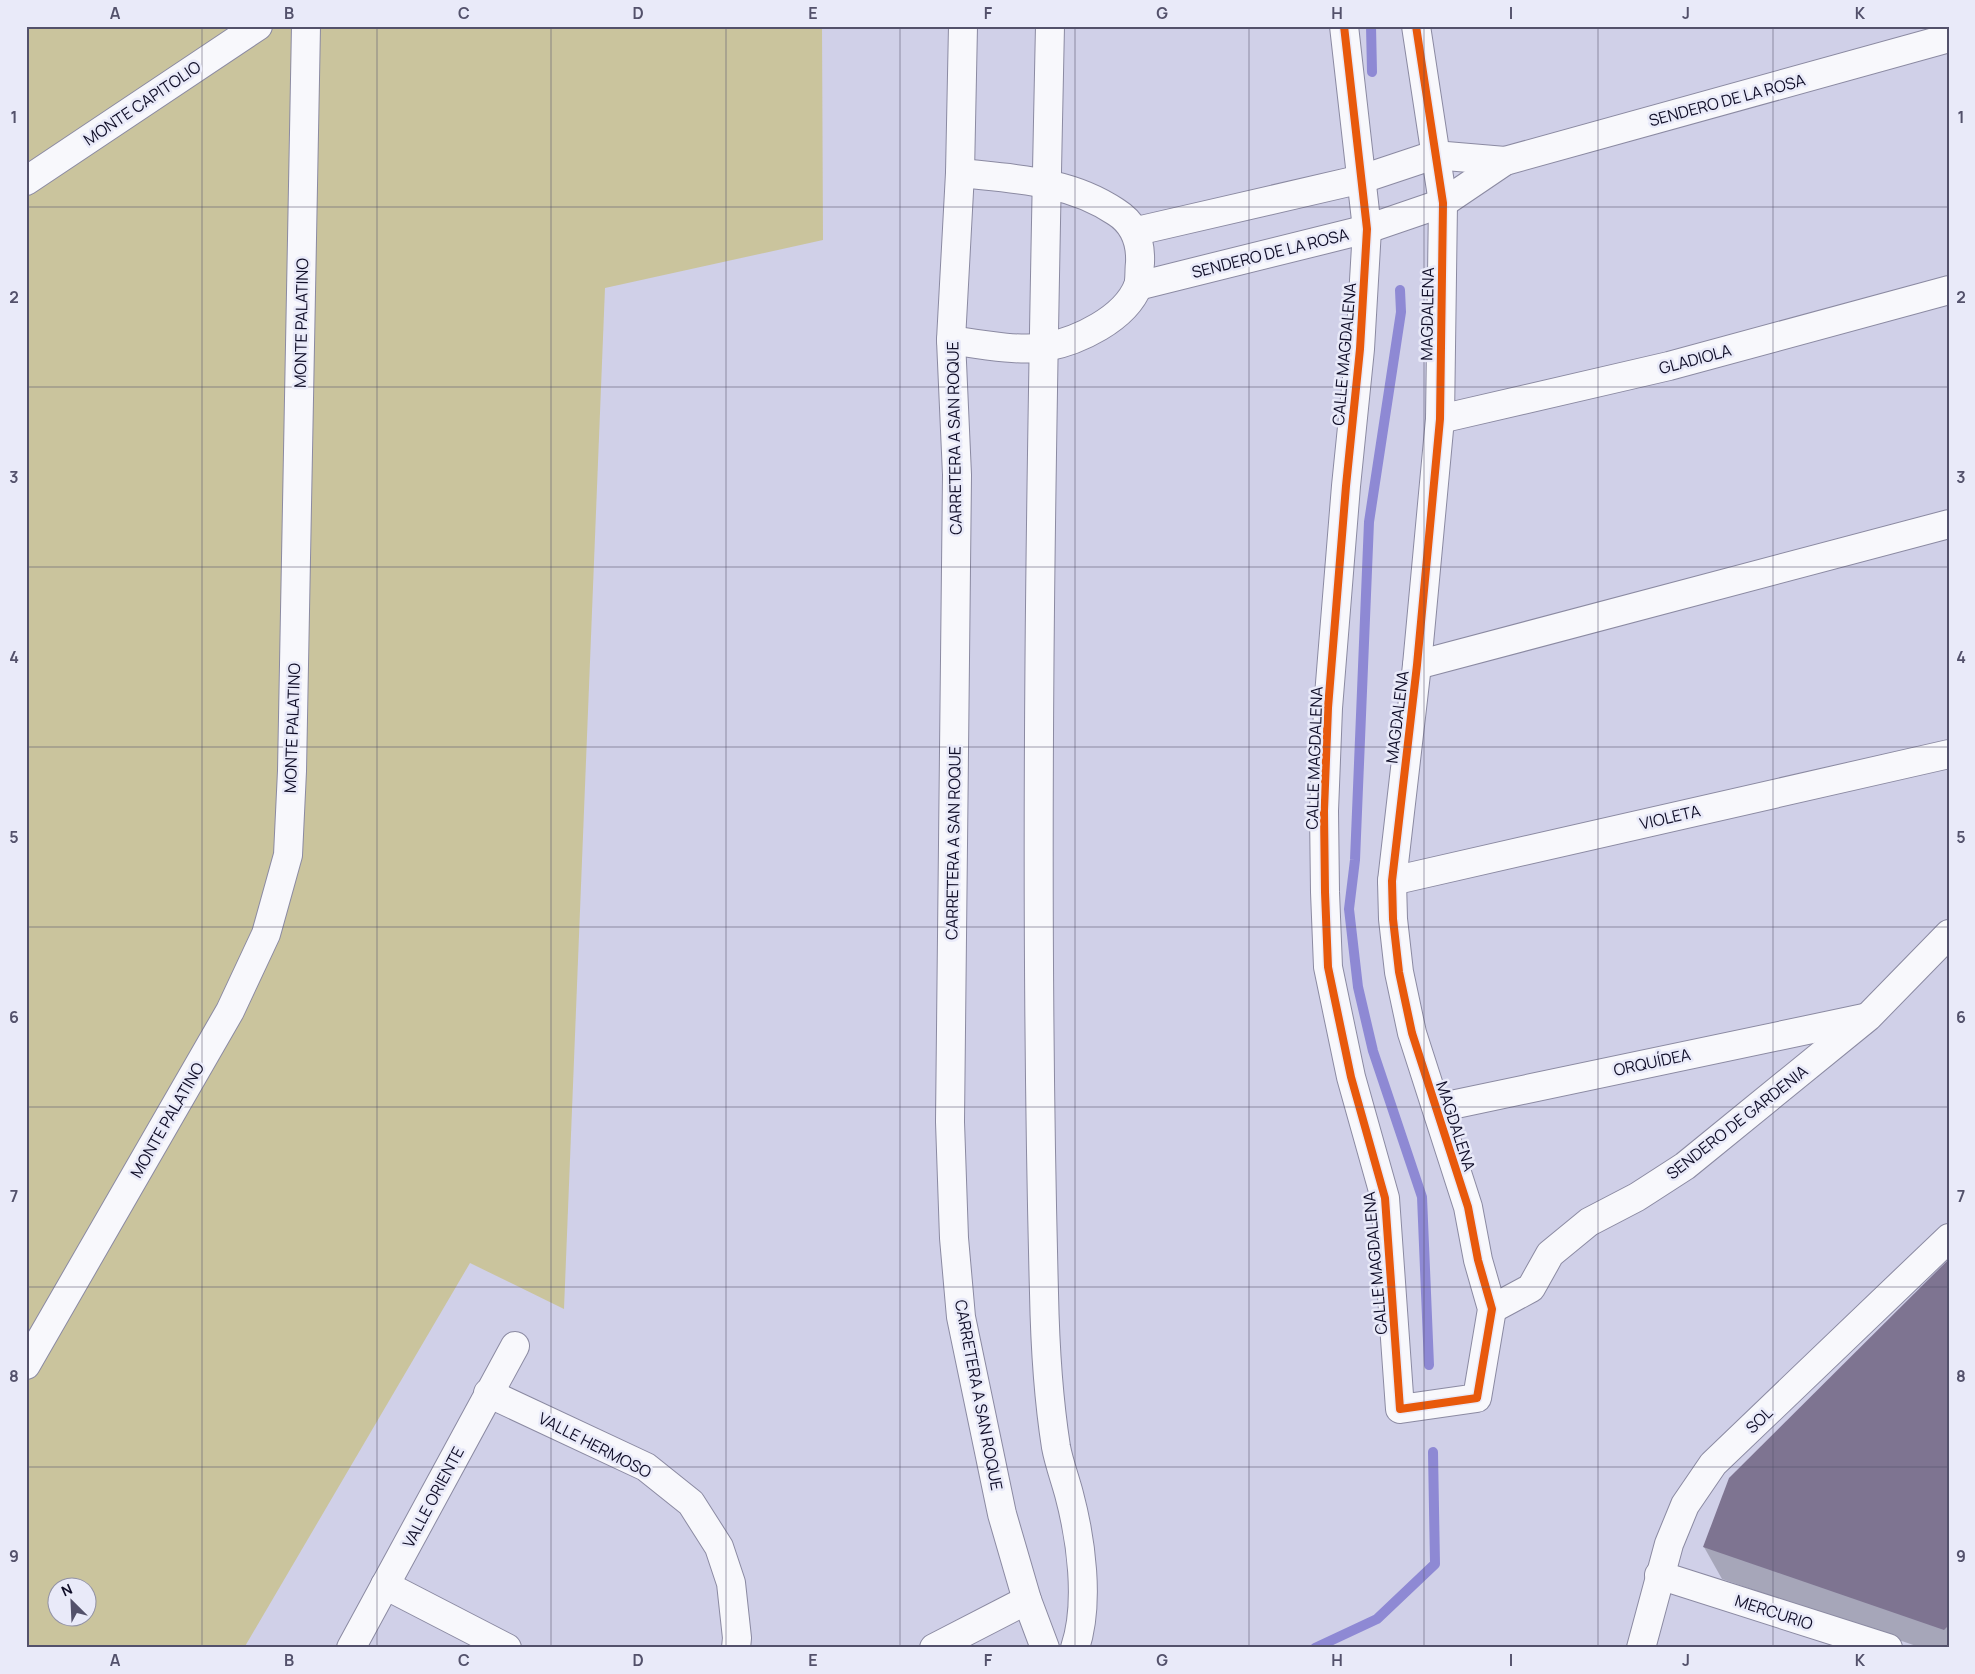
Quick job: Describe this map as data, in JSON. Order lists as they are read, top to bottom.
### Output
{
  "streets": {
    "street": [
      "SENDERO DE LA ROSA",
      "MONTE CAPITOLIO",
      "MAGDALENA",
      "MONTE PALATINO",
      "CALLE MAGDALENA",
      "GLADIOLA",
      "CARRETERA A SAN ROQUE",
      "VIOLETA",
      "ORQUÍDEA",
      "SENDERO DE GARDENIA",
      "SOL",
      "VALLE HERMOSO",
      "VALLE ORIENTE",
      "MERCURIO"
    ]
  },
  "crossings": [
    ["SENDERO DE LA ROSA", "MAGDALENA"],
    ["SENDERO DE LA ROSA", "CALLE MAGDALENA"],
    ["MAGDALENA", "CALLE MAGDALENA"],
    ["MAGDALENA", "GLADIOLA"],
    ["MAGDALENA", "VIOLETA"],
    ["MAGDALENA", "ORQUÍDEA"],
    ["MAGDALENA", "SENDERO DE GARDENIA"],
    ["ORQUÍDEA", "SENDERO DE GARDENIA"],
    ["SOL", "MERCURIO"],
    ["VALLE HERMOSO", "VALLE ORIENTE"]
  ],
  "north": "top left",
  "grid": {
    "columns": [
      "A",
      "B",
      "C",
      "D",
      "E",
      "F",
      "G",
      "H",
      "I",
      "J",
      "K"
    ],
    "rows": [
      "1",
      "2",
      "3",
      "4",
      "5",
      "6",
      "7",
      "8",
      "9"
    ]
  }
}
